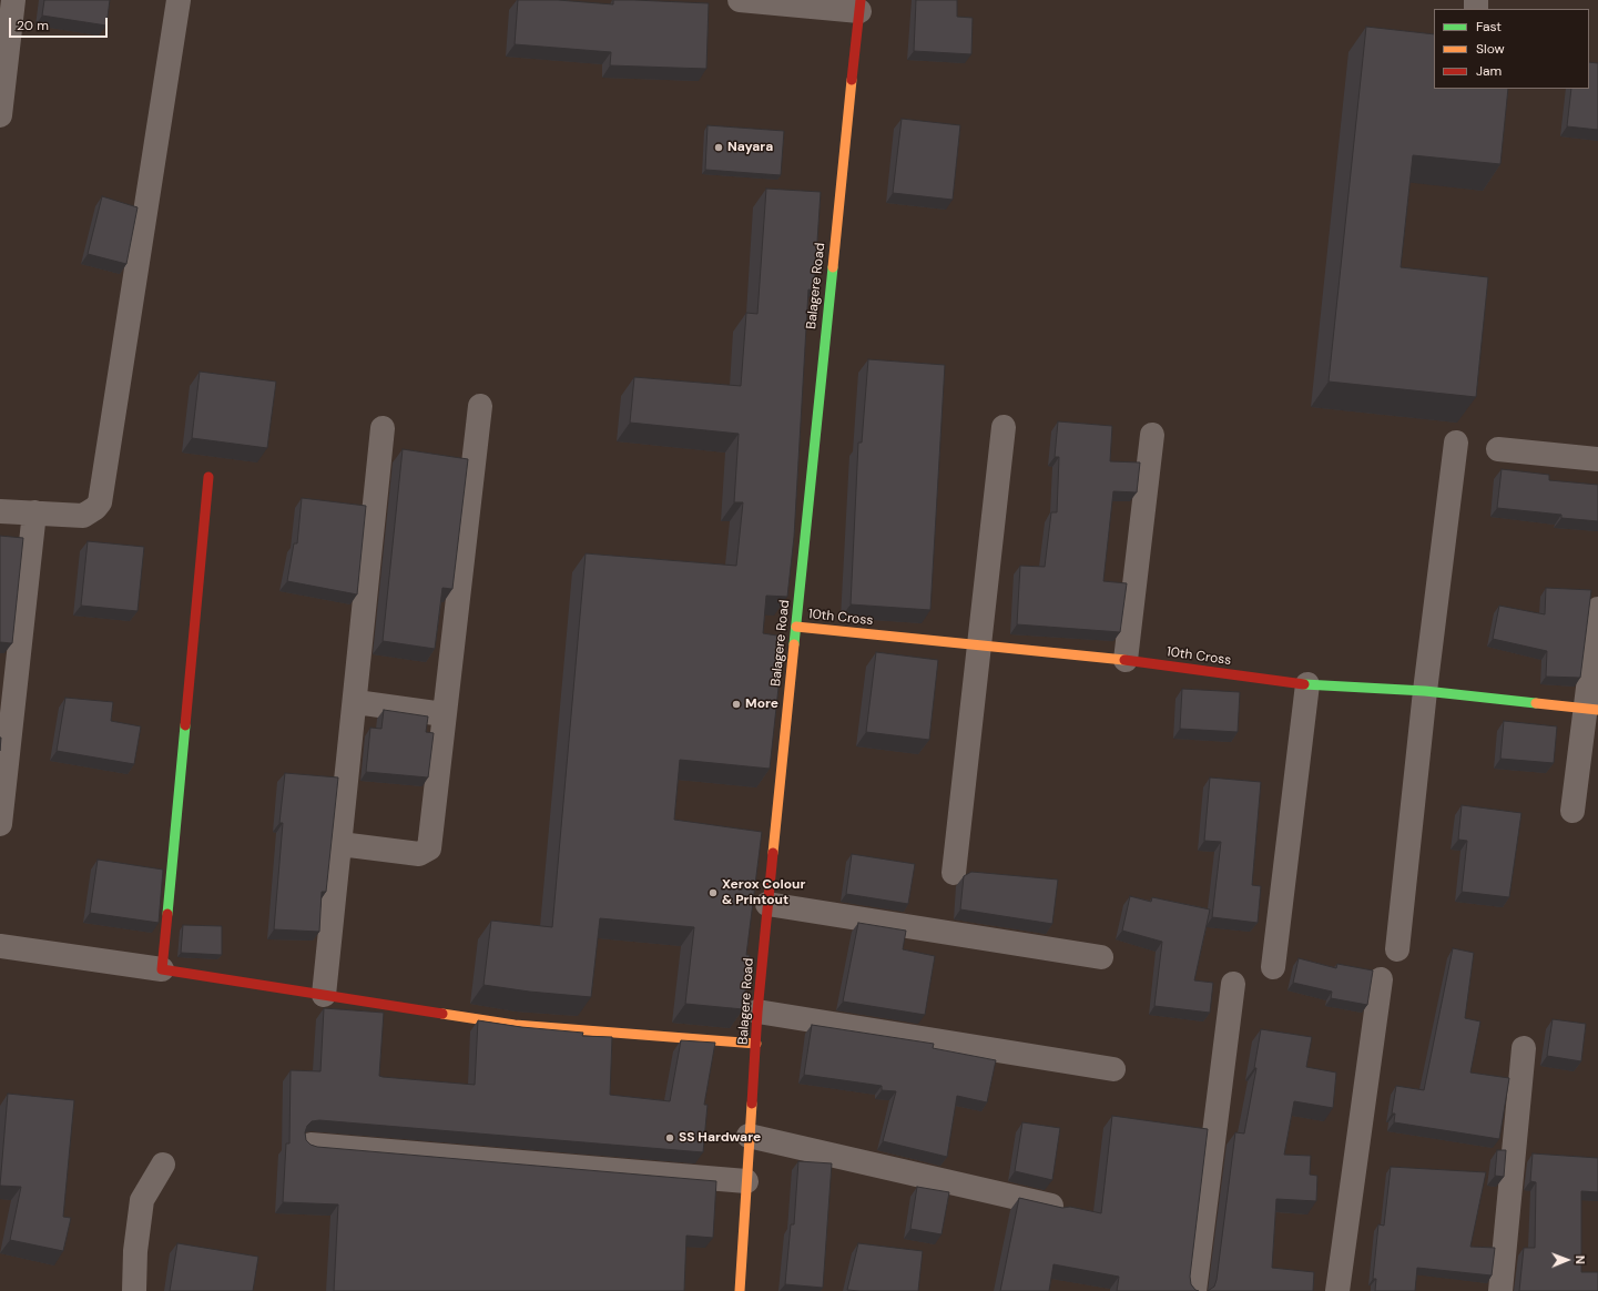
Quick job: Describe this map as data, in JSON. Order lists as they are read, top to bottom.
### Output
{
  "streets": {
    "street": ["Balagere Road", "10th Cross"]
  },
  "crossings": [
    ["Balagere Road", "10th Cross"]
  ],
  "places": [
    "Nayara",
    "More",
    "Xerox Colour & Printout",
    "SS Hardware"
  ],
  "legend": ["Fast", "Slow", "Jam"],
  "scale_bar": "20 m",
  "north": "right"
}
